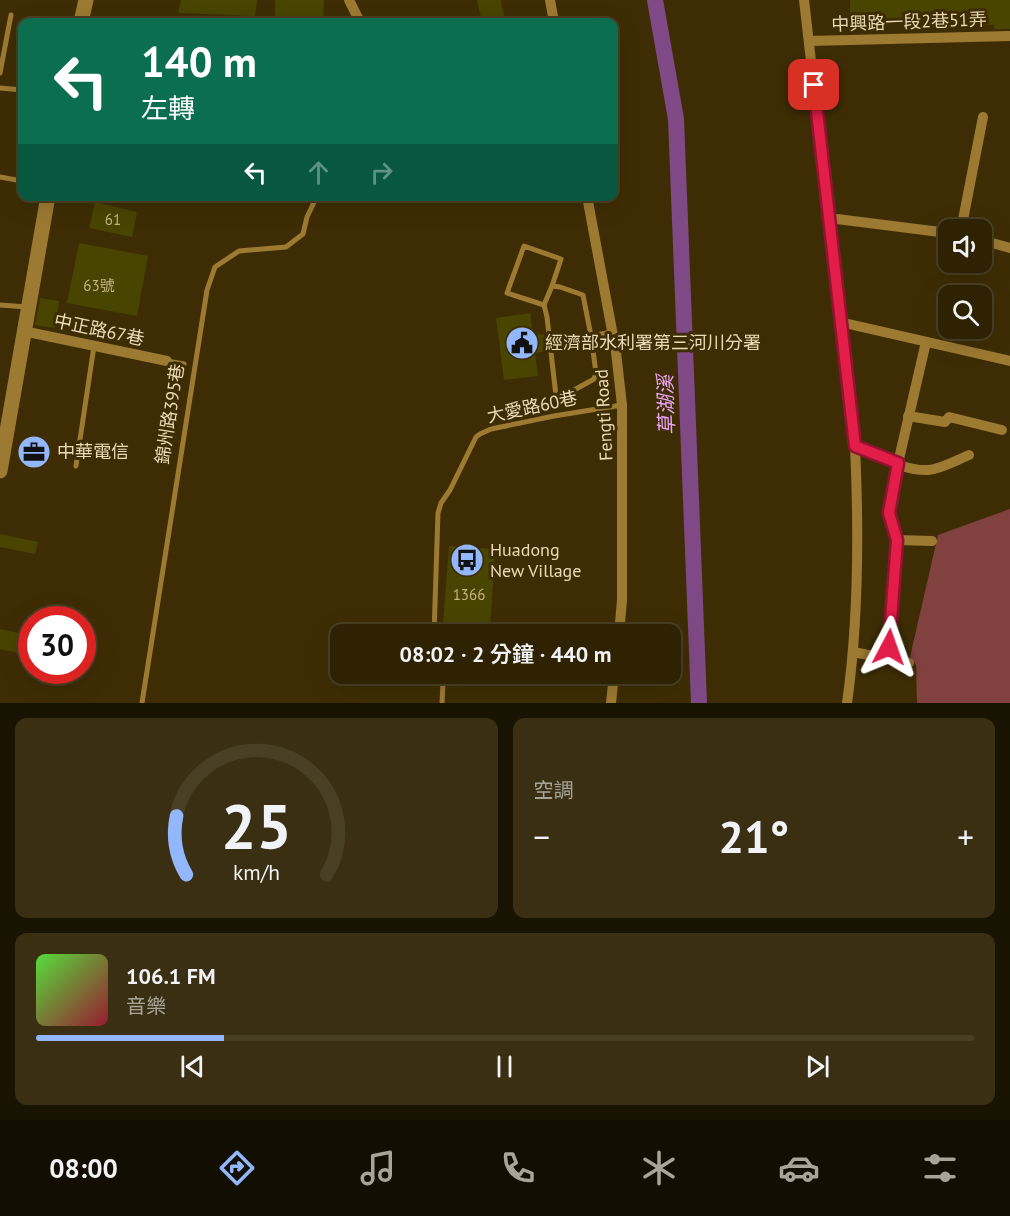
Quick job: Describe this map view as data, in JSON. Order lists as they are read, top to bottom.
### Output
{
  "streets": {
    "street": ["中興路一段2巷51弄", "中正路67巷", "Fengti Road"],
    "lane": ["大愛路60巷", "錦州路395巷"]
  },
  "crossings": [
    ["大愛路60巷", "Fengti Road"]
  ],
  "water": ["草湖溪"],
  "places": {
    "public building": ["經濟部水利署第三河川分署"],
    "office": ["中華電信"],
    "bus stop": ["Huadong New Village"]
  },
  "house_numbers": ["61", "63號", "1366"],
  "page": {
    "turn": ["140 m", "左轉"],
    "limit": "30",
    "trip": "08:02 · 2 分鐘 · 440 m",
    "tile": "空調",
    "heat": ["−", "21°", "+"],
    "song": ["106.1 FM", "音樂"],
    "tabs": "08:00",
    "gauge": ["25", "km/h"]
  }
}
